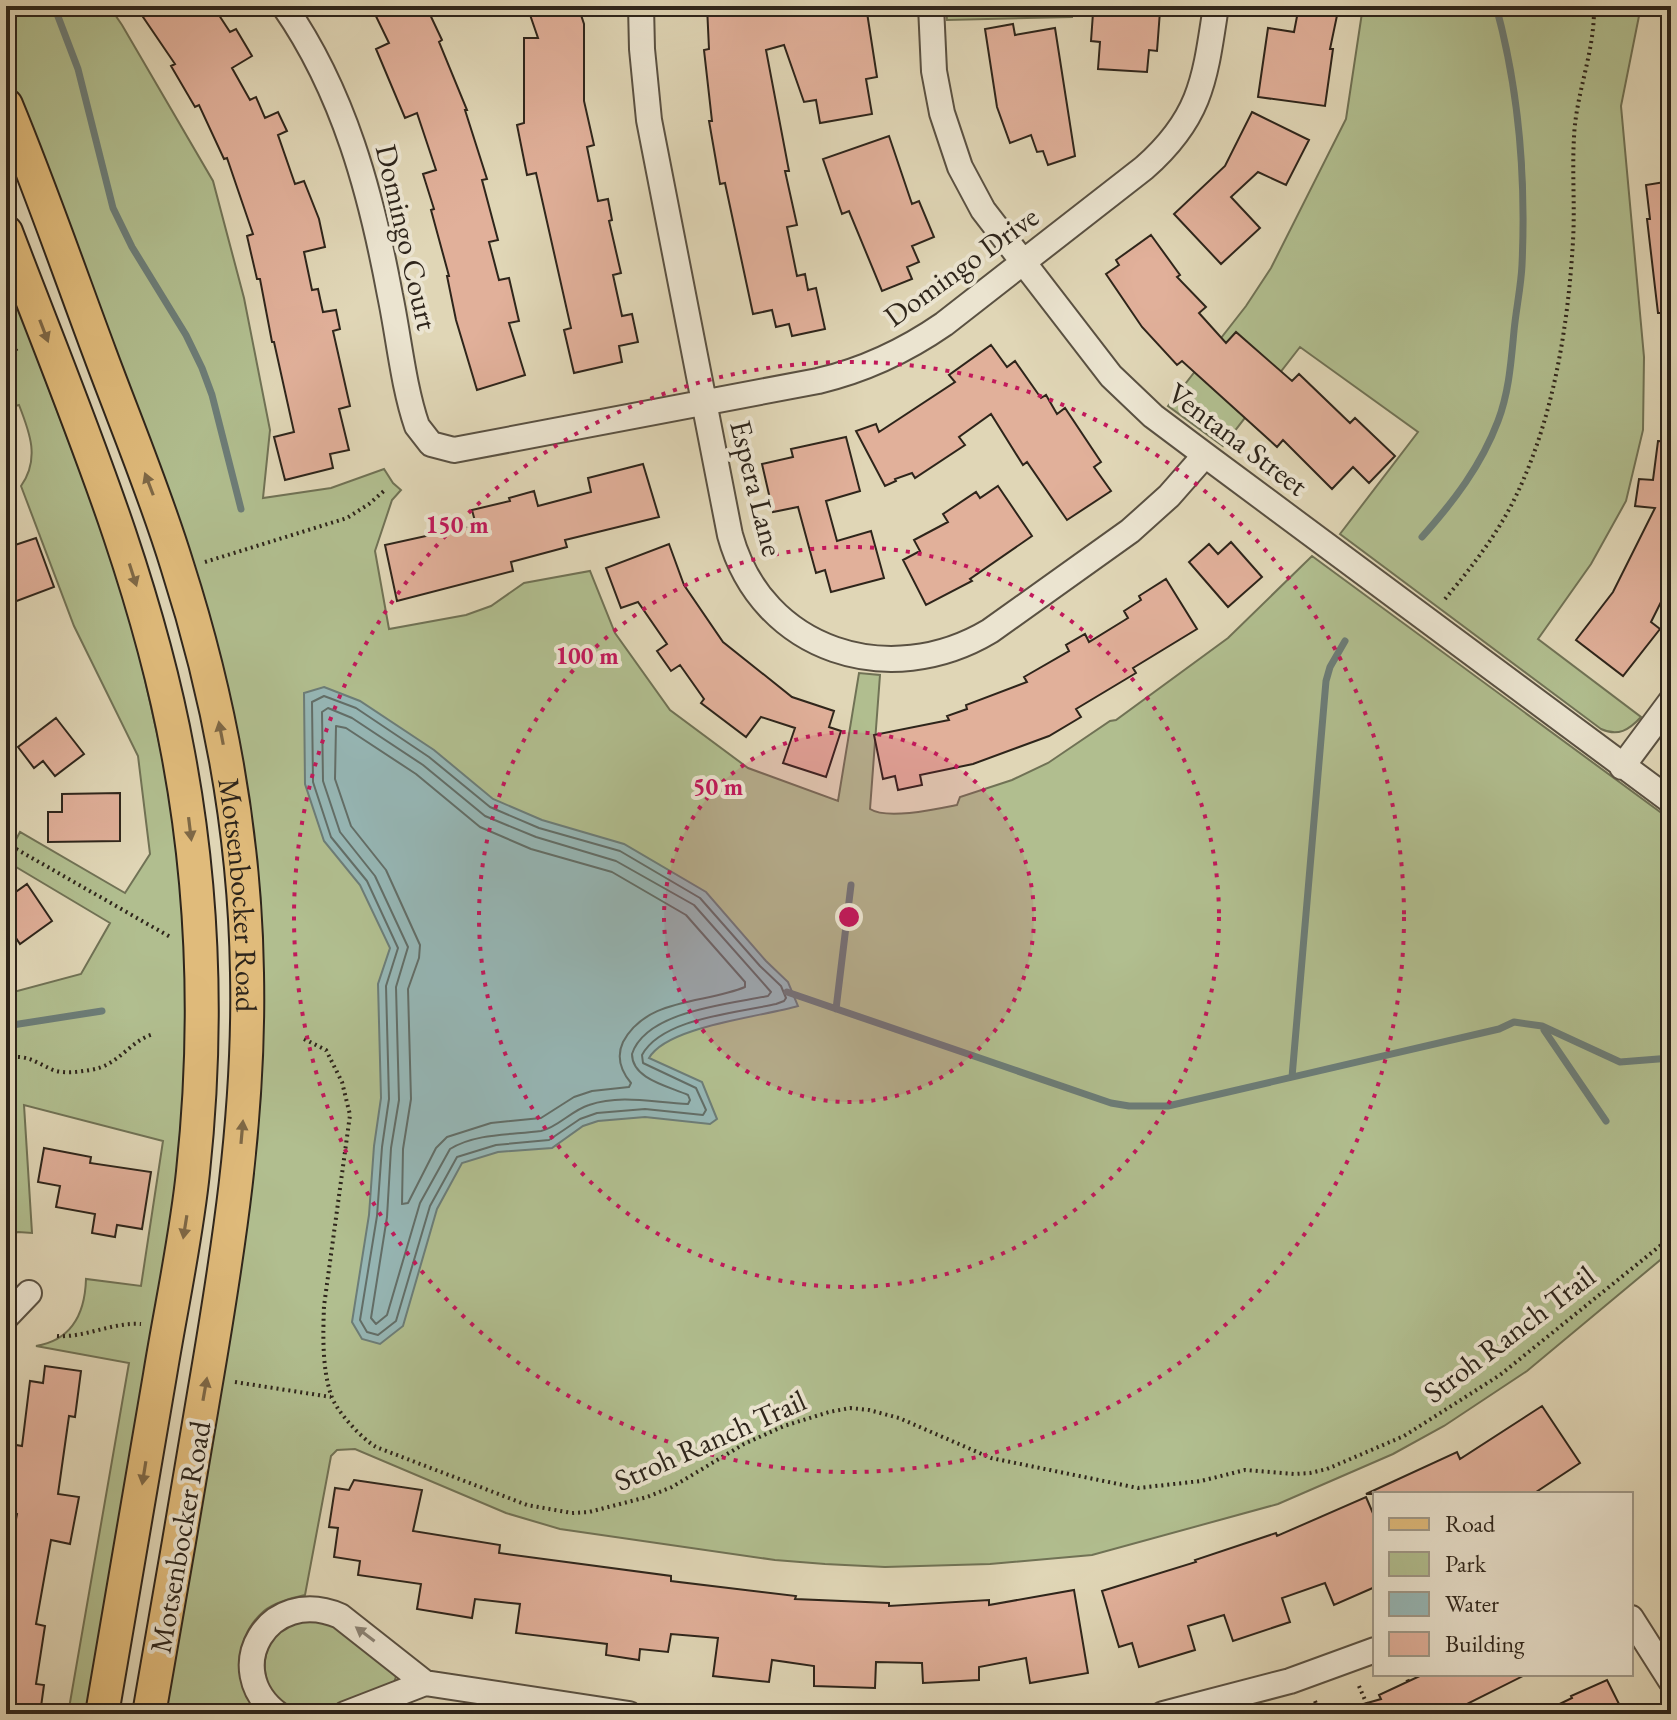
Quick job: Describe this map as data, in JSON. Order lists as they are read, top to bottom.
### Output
{
  "streets": {
    "main road": ["Motsenbocker Road"],
    "street": [
      "Domingo Court",
      "Domingo Drive",
      "Ventana Street",
      "Espera Lane"
    ],
    "path": ["Stroh Ranch Trail"]
  },
  "crossings": [
    ["Domingo Court", "Domingo Drive"],
    ["Domingo Drive", "Ventana Street"],
    ["Domingo Drive", "Espera Lane"],
    ["Ventana Street", "Espera Lane"]
  ],
  "legend": [
    "Road",
    "Park",
    "Water",
    "Building"
  ],
  "rings": ["150 m", "100 m", "50 m"]
}
